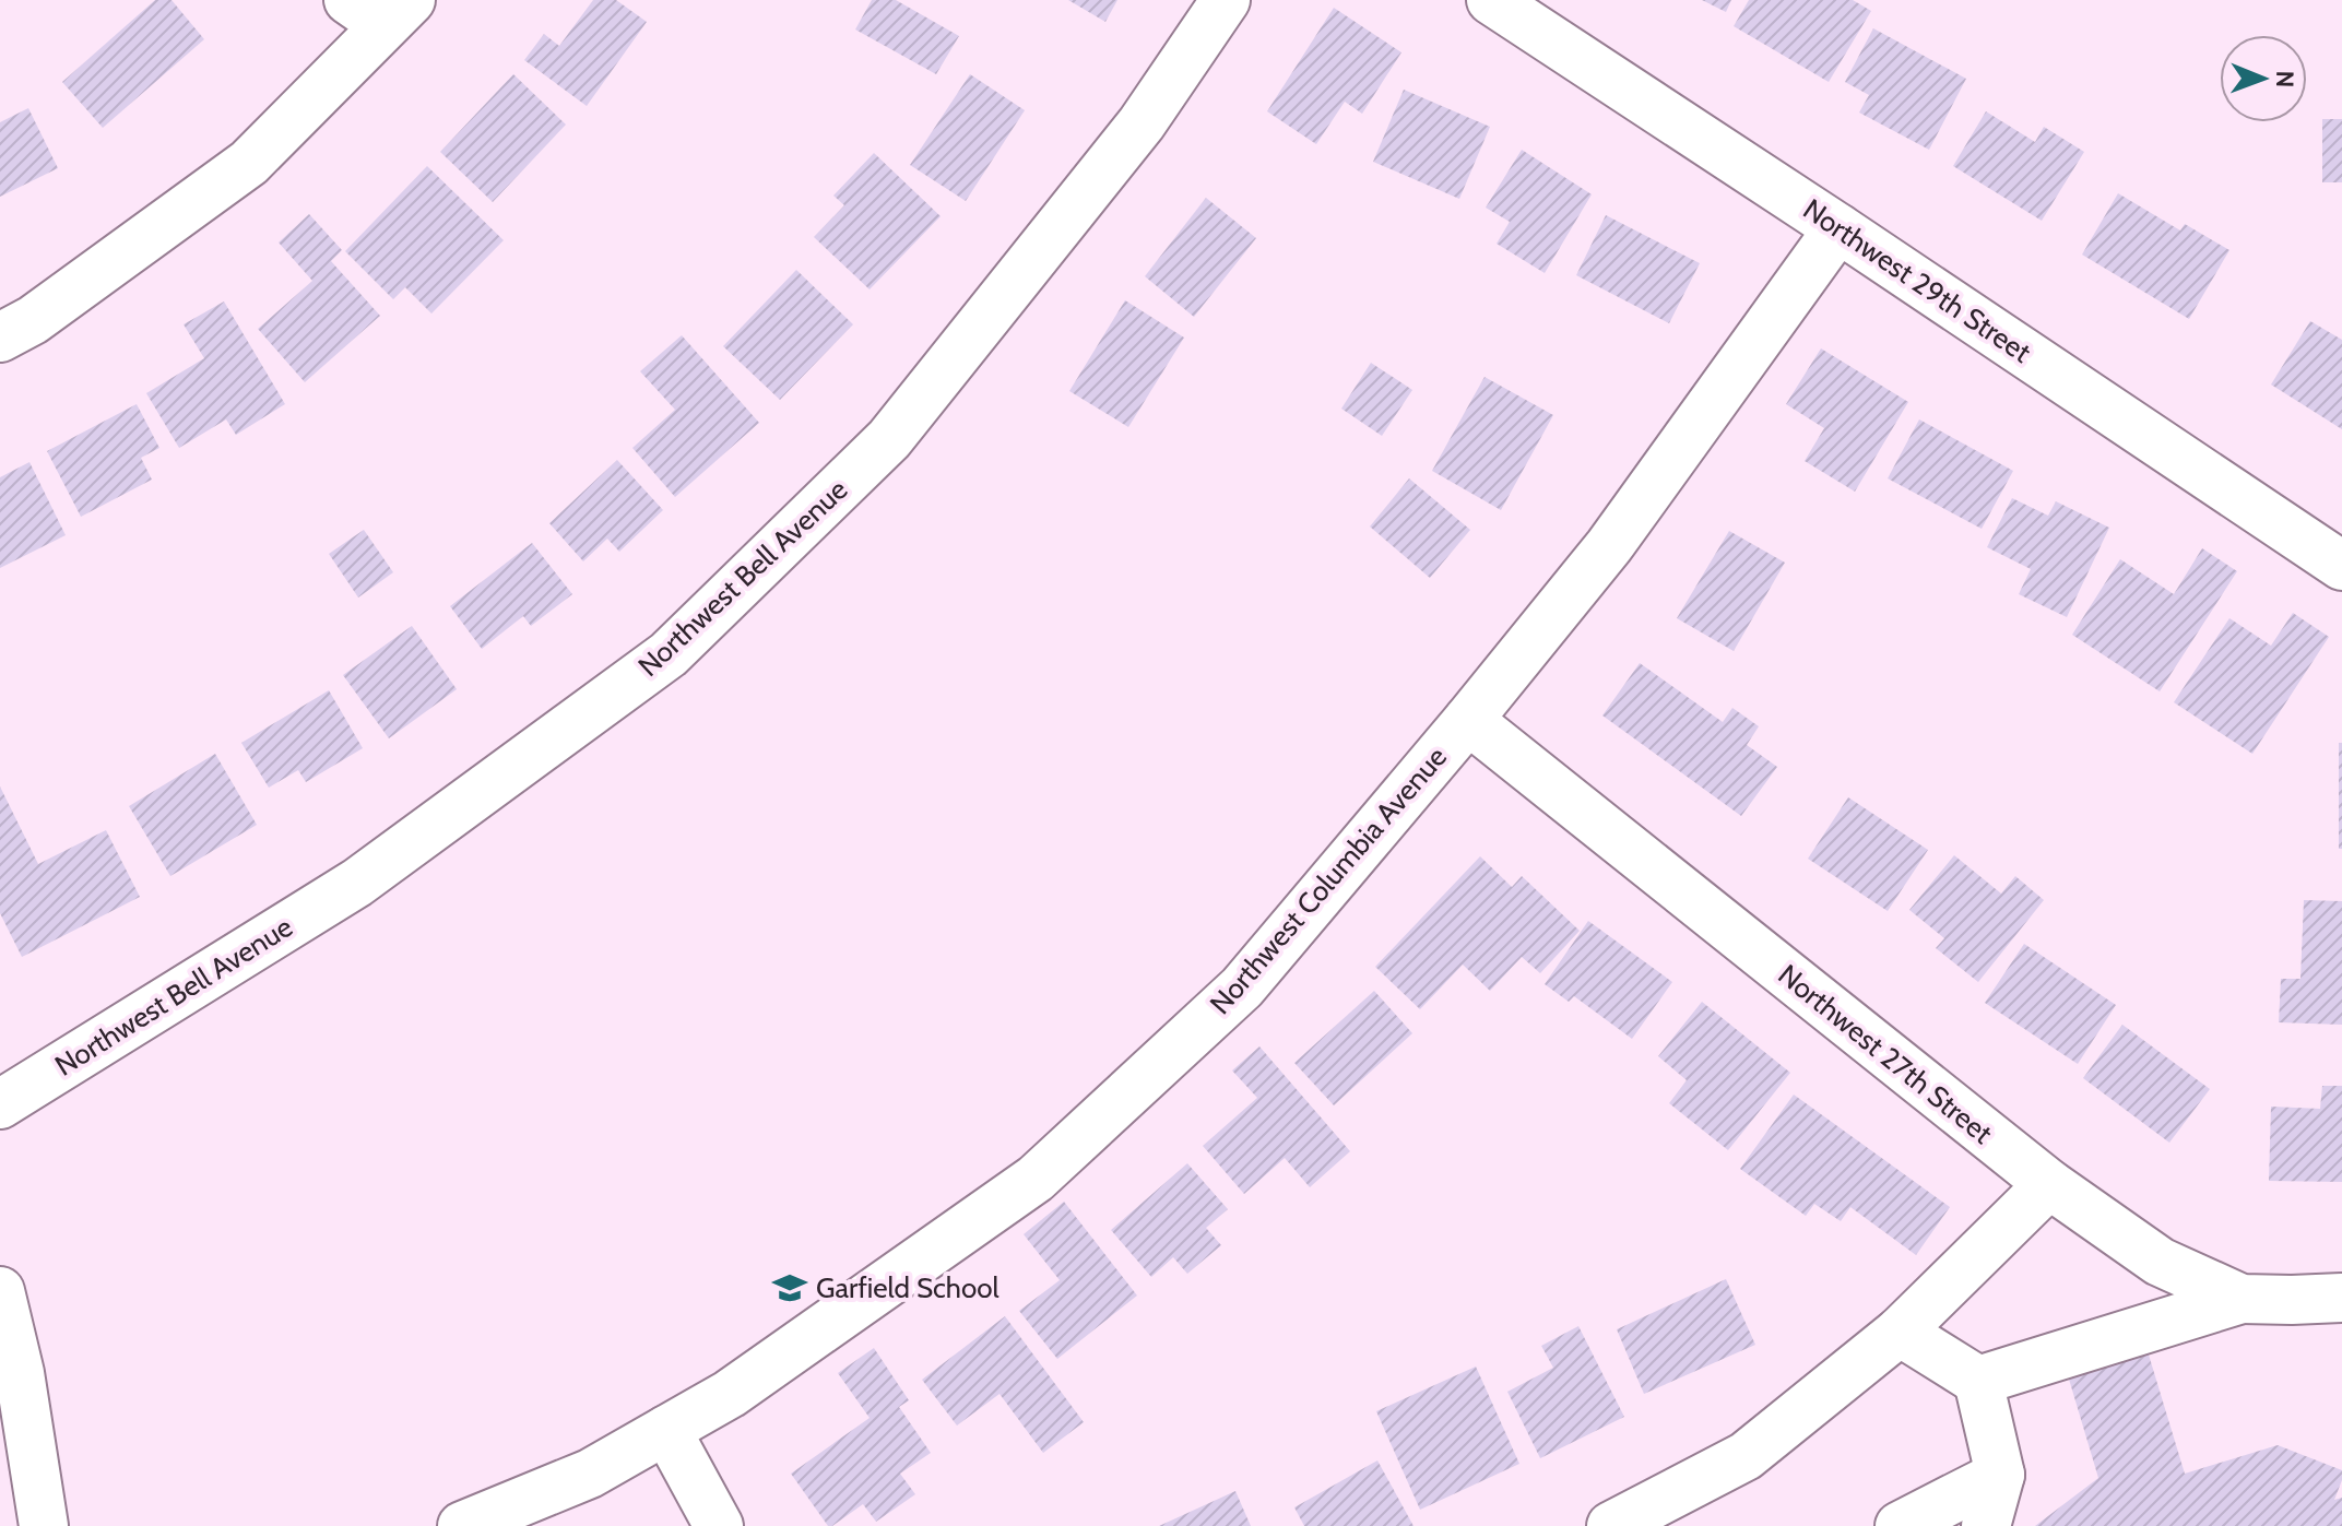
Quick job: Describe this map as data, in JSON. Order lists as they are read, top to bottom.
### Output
{
  "streets": {
    "street": [
      "Northwest 29th Street",
      "Northwest Bell Avenue",
      "Northwest Columbia Avenue",
      "Northwest 27th Street"
    ]
  },
  "crossings": [
    ["Northwest 29th Street", "Northwest Columbia Avenue"],
    ["Northwest Columbia Avenue", "Northwest 27th Street"]
  ],
  "places": {
    "school or university": ["Garfield School"]
  },
  "north": "right"
}
